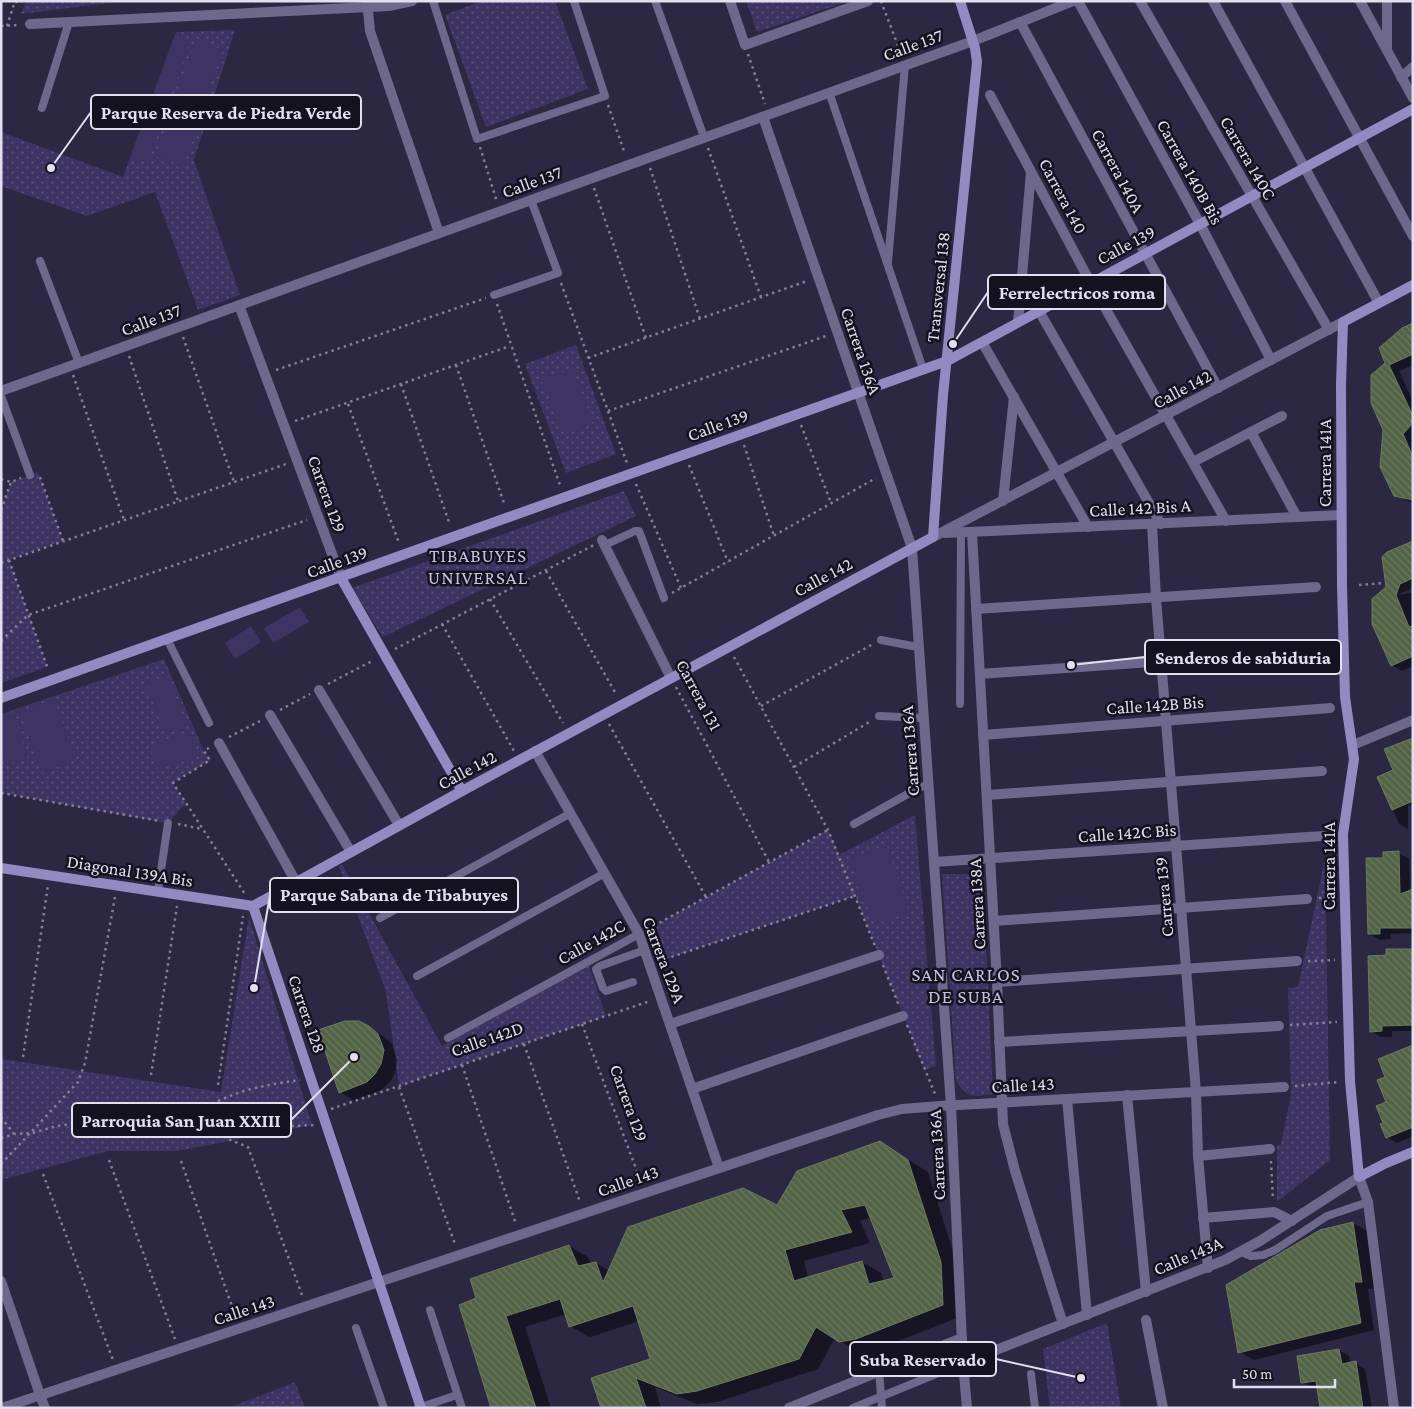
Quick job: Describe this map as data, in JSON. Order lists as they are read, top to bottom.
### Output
{
  "streets": {
    "street": [
      "Calle 137",
      "Carrera 140C",
      "Carrera 140A",
      "Carrera 140B Bis",
      "Carrera 140",
      "Calle 139",
      "Transversal 138",
      "Carrera 136A",
      "Calle 142",
      "Carrera 141A",
      "Carrera 129",
      "Calle 142 Bis A",
      "Carrera 131",
      "Calle 142B Bis",
      "Calle 142C Bis",
      "Diagonal 139A Bis",
      "Carrera 139",
      "Carrera 138A",
      "Carrera 129A",
      "Carrera 128",
      "Calle 143",
      "Calle 143A"
    ],
    "lane": ["Calle 142C"],
    "path": ["Calle 142D"]
  },
  "crossings": [
    ["Calle 137", "Carrera 140A"],
    ["Calle 137", "Transversal 138"],
    ["Calle 137", "Carrera 136A"],
    ["Calle 137", "Carrera 129"],
    ["Carrera 140C", "Calle 139"],
    ["Carrera 140C", "Calle 142"],
    ["Carrera 140A", "Calle 139"],
    ["Carrera 140A", "Calle 142"],
    ["Carrera 140B Bis", "Calle 139"],
    ["Carrera 140B Bis", "Calle 142"],
    ["Carrera 140", "Calle 139"],
    ["Carrera 140", "Calle 142"],
    ["Carrera 140", "Calle 142 Bis A"],
    ["Calle 139", "Transversal 138"],
    ["Calle 139", "Carrera 136A"],
    ["Calle 139", "Carrera 129"],
    ["Calle 139", "Carrera 139"],
    ["Transversal 138", "Calle 142"],
    ["Transversal 138", "Calle 142 Bis A"],
    ["Carrera 136A", "Calle 142"],
    ["Carrera 136A", "Calle 142C Bis"],
    ["Carrera 136A", "Calle 143"],
    ["Carrera 136A", "Calle 143A"],
    ["Calle 142", "Carrera 141A"],
    ["Calle 142", "Carrera 129"],
    ["Calle 142", "Calle 142 Bis A"],
    ["Calle 142", "Carrera 131"],
    ["Calle 142", "Diagonal 139A Bis"],
    ["Calle 142", "Carrera 139"],
    ["Calle 142", "Carrera 129A"],
    ["Calle 142", "Carrera 128"],
    ["Carrera 141A", "Calle 142 Bis A"],
    ["Carrera 141A", "Calle 143A"],
    ["Carrera 129", "Calle 142D"],
    ["Carrera 129", "Calle 143"],
    ["Calle 142 Bis A", "Carrera 139"],
    ["Calle 142 Bis A", "Carrera 138A"],
    ["Carrera 131", "Calle 142C"],
    ["Calle 142B Bis", "Carrera 139"],
    ["Calle 142B Bis", "Carrera 138A"],
    ["Calle 142C Bis", "Carrera 139"],
    ["Calle 142C Bis", "Carrera 138A"],
    ["Diagonal 139A Bis", "Carrera 128"],
    ["Carrera 139", "Calle 143"],
    ["Carrera 139", "Calle 143A"],
    ["Carrera 138A", "Calle 143"],
    ["Carrera 138A", "Calle 143A"],
    ["Calle 142C", "Carrera 129A"],
    ["Carrera 129A", "Calle 142D"],
    ["Carrera 129A", "Calle 143"],
    ["Carrera 128", "Calle 142D"],
    ["Carrera 128", "Calle 143"]
  ],
  "districts": ["TIBABUYES UNIVERSAL", "SAN CARLOS DE SUBA"],
  "places": [
    "Parque Reserva de Piedra Verde",
    "Ferrelectricos roma",
    "Senderos de sabiduria",
    "Parque Sabana de Tibabuyes",
    "Parroquia San Juan XXIII",
    "Suba Reservado"
  ],
  "scale_bar": "50 m"
}
